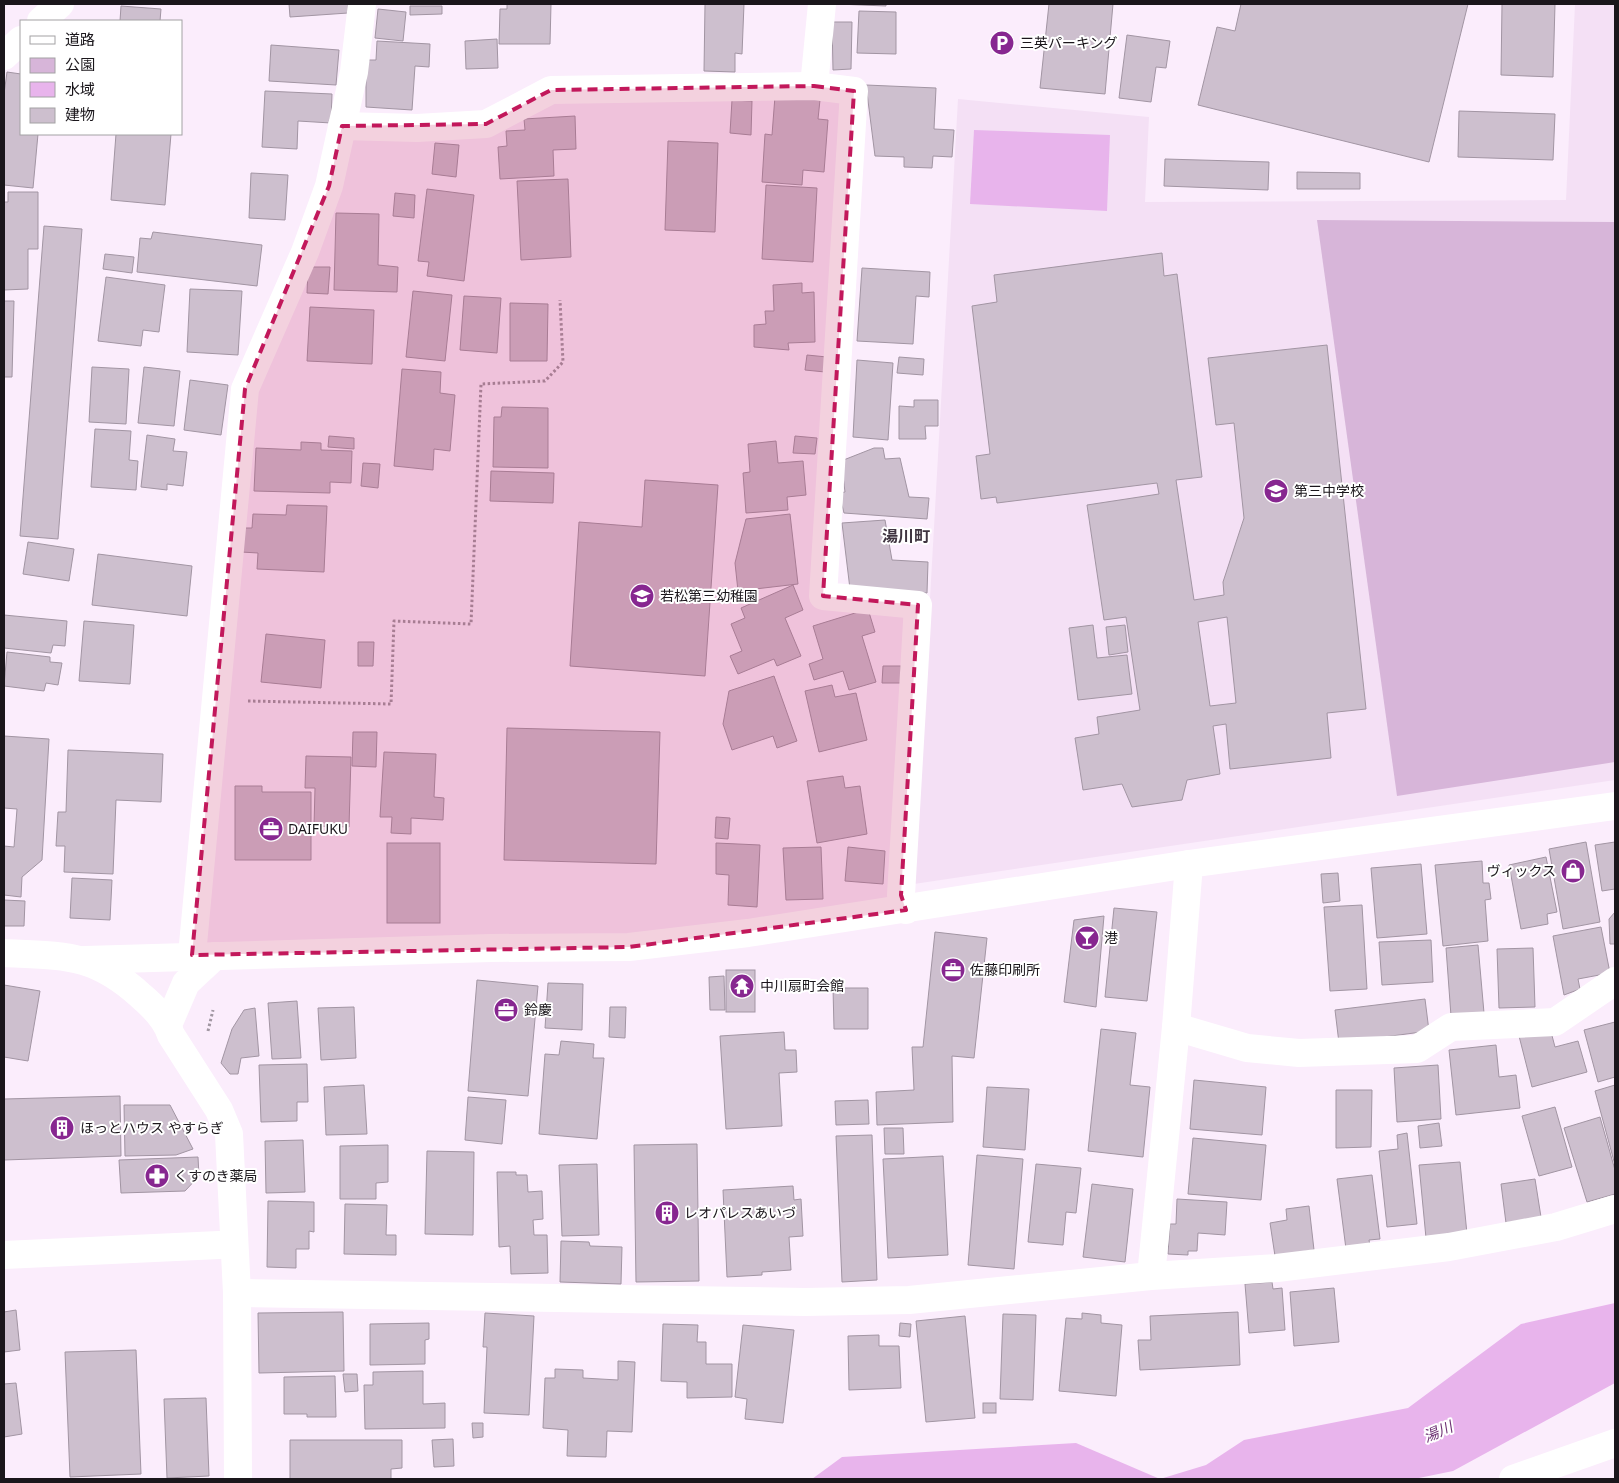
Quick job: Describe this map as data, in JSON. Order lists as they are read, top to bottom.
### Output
{
  "districts": ["湯川町"],
  "water": ["湯川"],
  "places": {
    "parking": ["三英パーキング"],
    "school or university": ["第三中学校", "若松第三幼稚園"],
    "office": ["DAIFUKU", "佐藤印刷所", "鈴慶"],
    "shop": ["ヴィックス"],
    "bar": ["港"],
    "temple": ["中川扇町会館"],
    "building": ["ほっとハウス やすらぎ", "レオパレスあいづ"],
    "pharmacy": ["くすのき薬局"]
  },
  "legend": [
    "道路",
    "公園",
    "水域",
    "建物"
  ]
}
